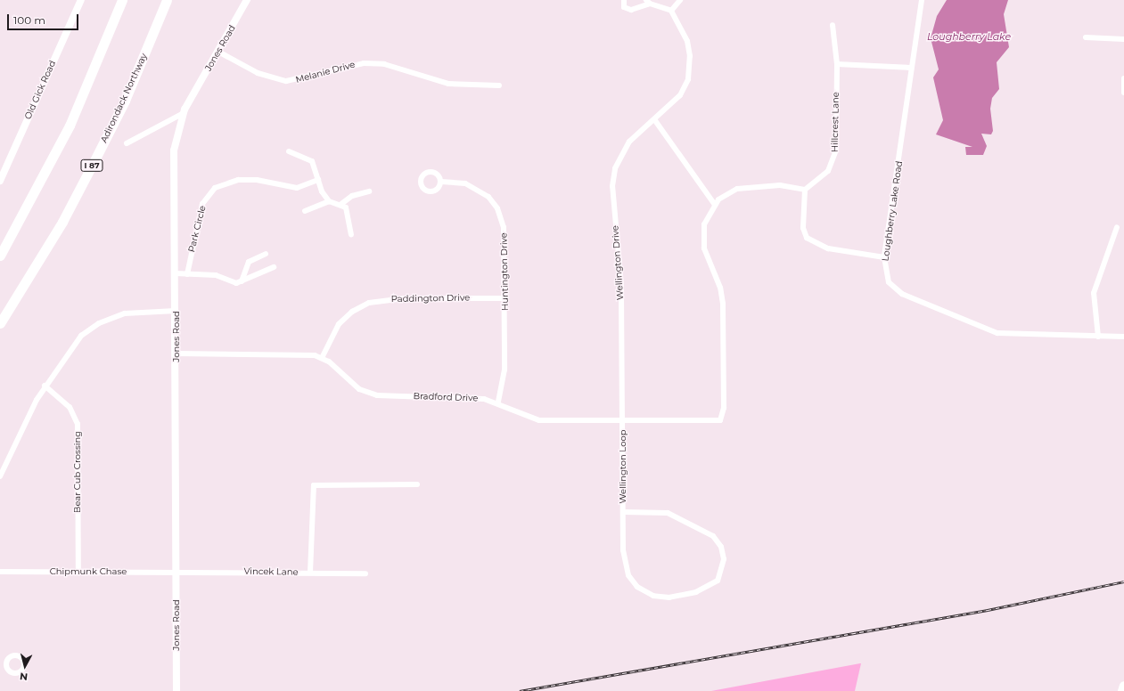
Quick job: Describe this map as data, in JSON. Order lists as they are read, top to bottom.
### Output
{
  "streets": {
    "highway": ["Adirondack Northway", "I 87"],
    "street": [
      "Jones Road",
      "Melanie Drive",
      "Old Gick Road",
      "Hillcrest Lane",
      "Loughberry Lake Road",
      "Park Circle",
      "Wellington Drive",
      "Huntington Drive",
      "Paddington Drive",
      "Bradford Drive",
      "Wellington Loop",
      "Bear Cub Crossing",
      "Chipmunk Chase",
      "Vincek Lane"
    ]
  },
  "crossings": [
    ["Jones Road", "Melanie Drive"],
    ["Jones Road", "Chipmunk Chase"],
    ["Jones Road", "Vincek Lane"],
    ["Wellington Drive", "Bradford Drive"],
    ["Wellington Drive", "Wellington Loop"],
    ["Huntington Drive", "Paddington Drive"],
    ["Huntington Drive", "Bradford Drive"],
    ["Paddington Drive", "Bradford Drive"],
    ["Bradford Drive", "Wellington Loop"],
    ["Bear Cub Crossing", "Chipmunk Chase"],
    ["Chipmunk Chase", "Vincek Lane"]
  ],
  "water": ["Loughberry Lake"],
  "scale_bar": "100 m",
  "north": "bottom"
}
